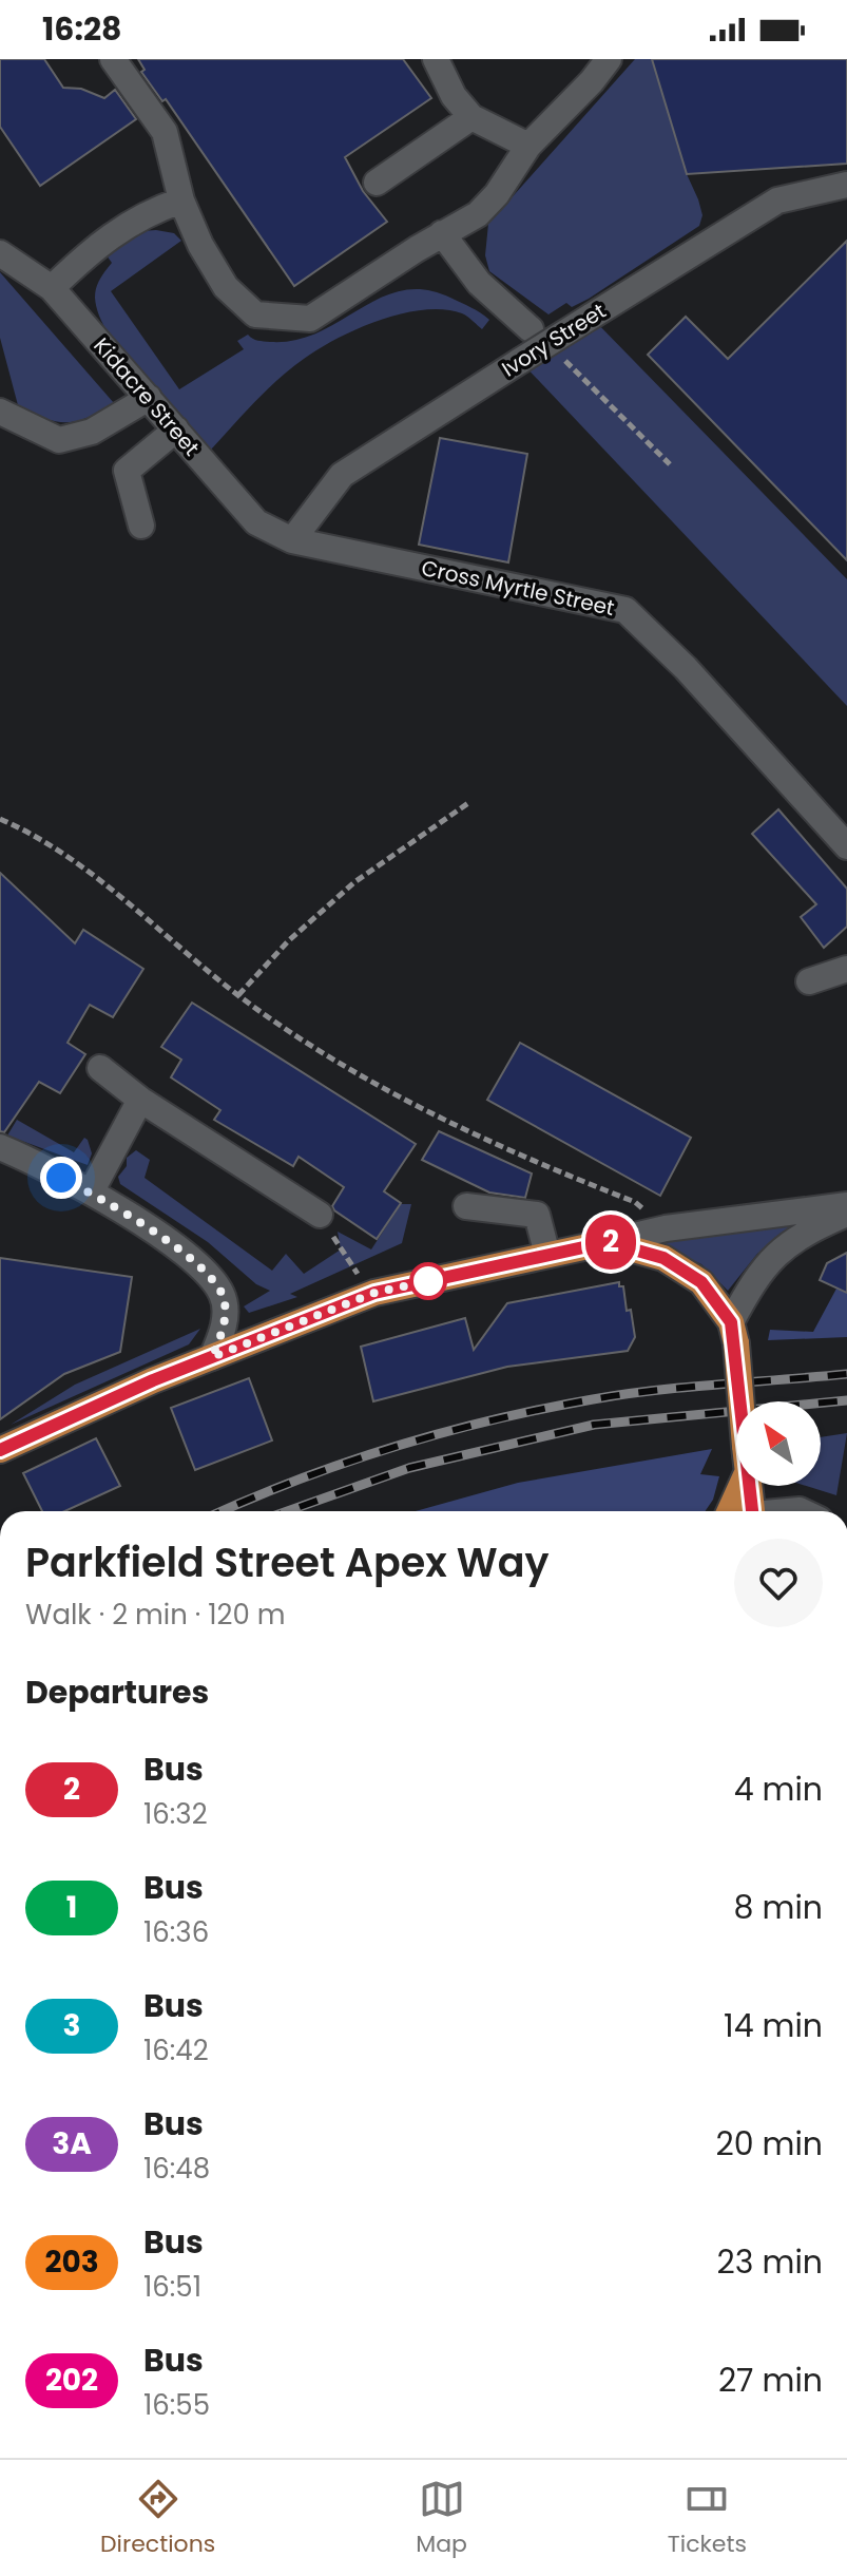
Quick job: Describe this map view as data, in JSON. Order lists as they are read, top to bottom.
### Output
{
  "streets": {
    "street": ["Ivory Street", "Kidacre Street", "Cross Myrtle Street"]
  },
  "crossings": [
    ["Ivory Street", "Kidacre Street"],
    ["Ivory Street", "Cross Myrtle Street"],
    ["Kidacre Street", "Cross Myrtle Street"]
  ],
  "lines": ["bus line 2"],
  "north": "top left",
  "page": {
    "status": "16:28",
    "on_map": "2",
    "heading": [
      ["Parkfield Street Apex Way", "Walk · 2 min · 120 m"],
      "Departures"
    ],
    "list": [
      {
        "mark": "2",
        "name": "Bus",
        "note": "16:32",
        "value": "4 min"
      },
      {
        "mark": "1",
        "name": "Bus",
        "note": "16:36",
        "value": "8 min"
      },
      {
        "mark": "3",
        "name": "Bus",
        "note": "16:42",
        "value": "14 min"
      },
      {
        "mark": "3A",
        "name": "Bus",
        "note": "16:48",
        "value": "20 min"
      },
      {
        "mark": "203",
        "name": "Bus",
        "note": "16:51",
        "value": "23 min"
      },
      {
        "mark": "202",
        "name": "Bus",
        "note": "16:55",
        "value": "27 min"
      }
    ],
    "tabs": ["Directions", "Map", "Tickets"]
  }
}
